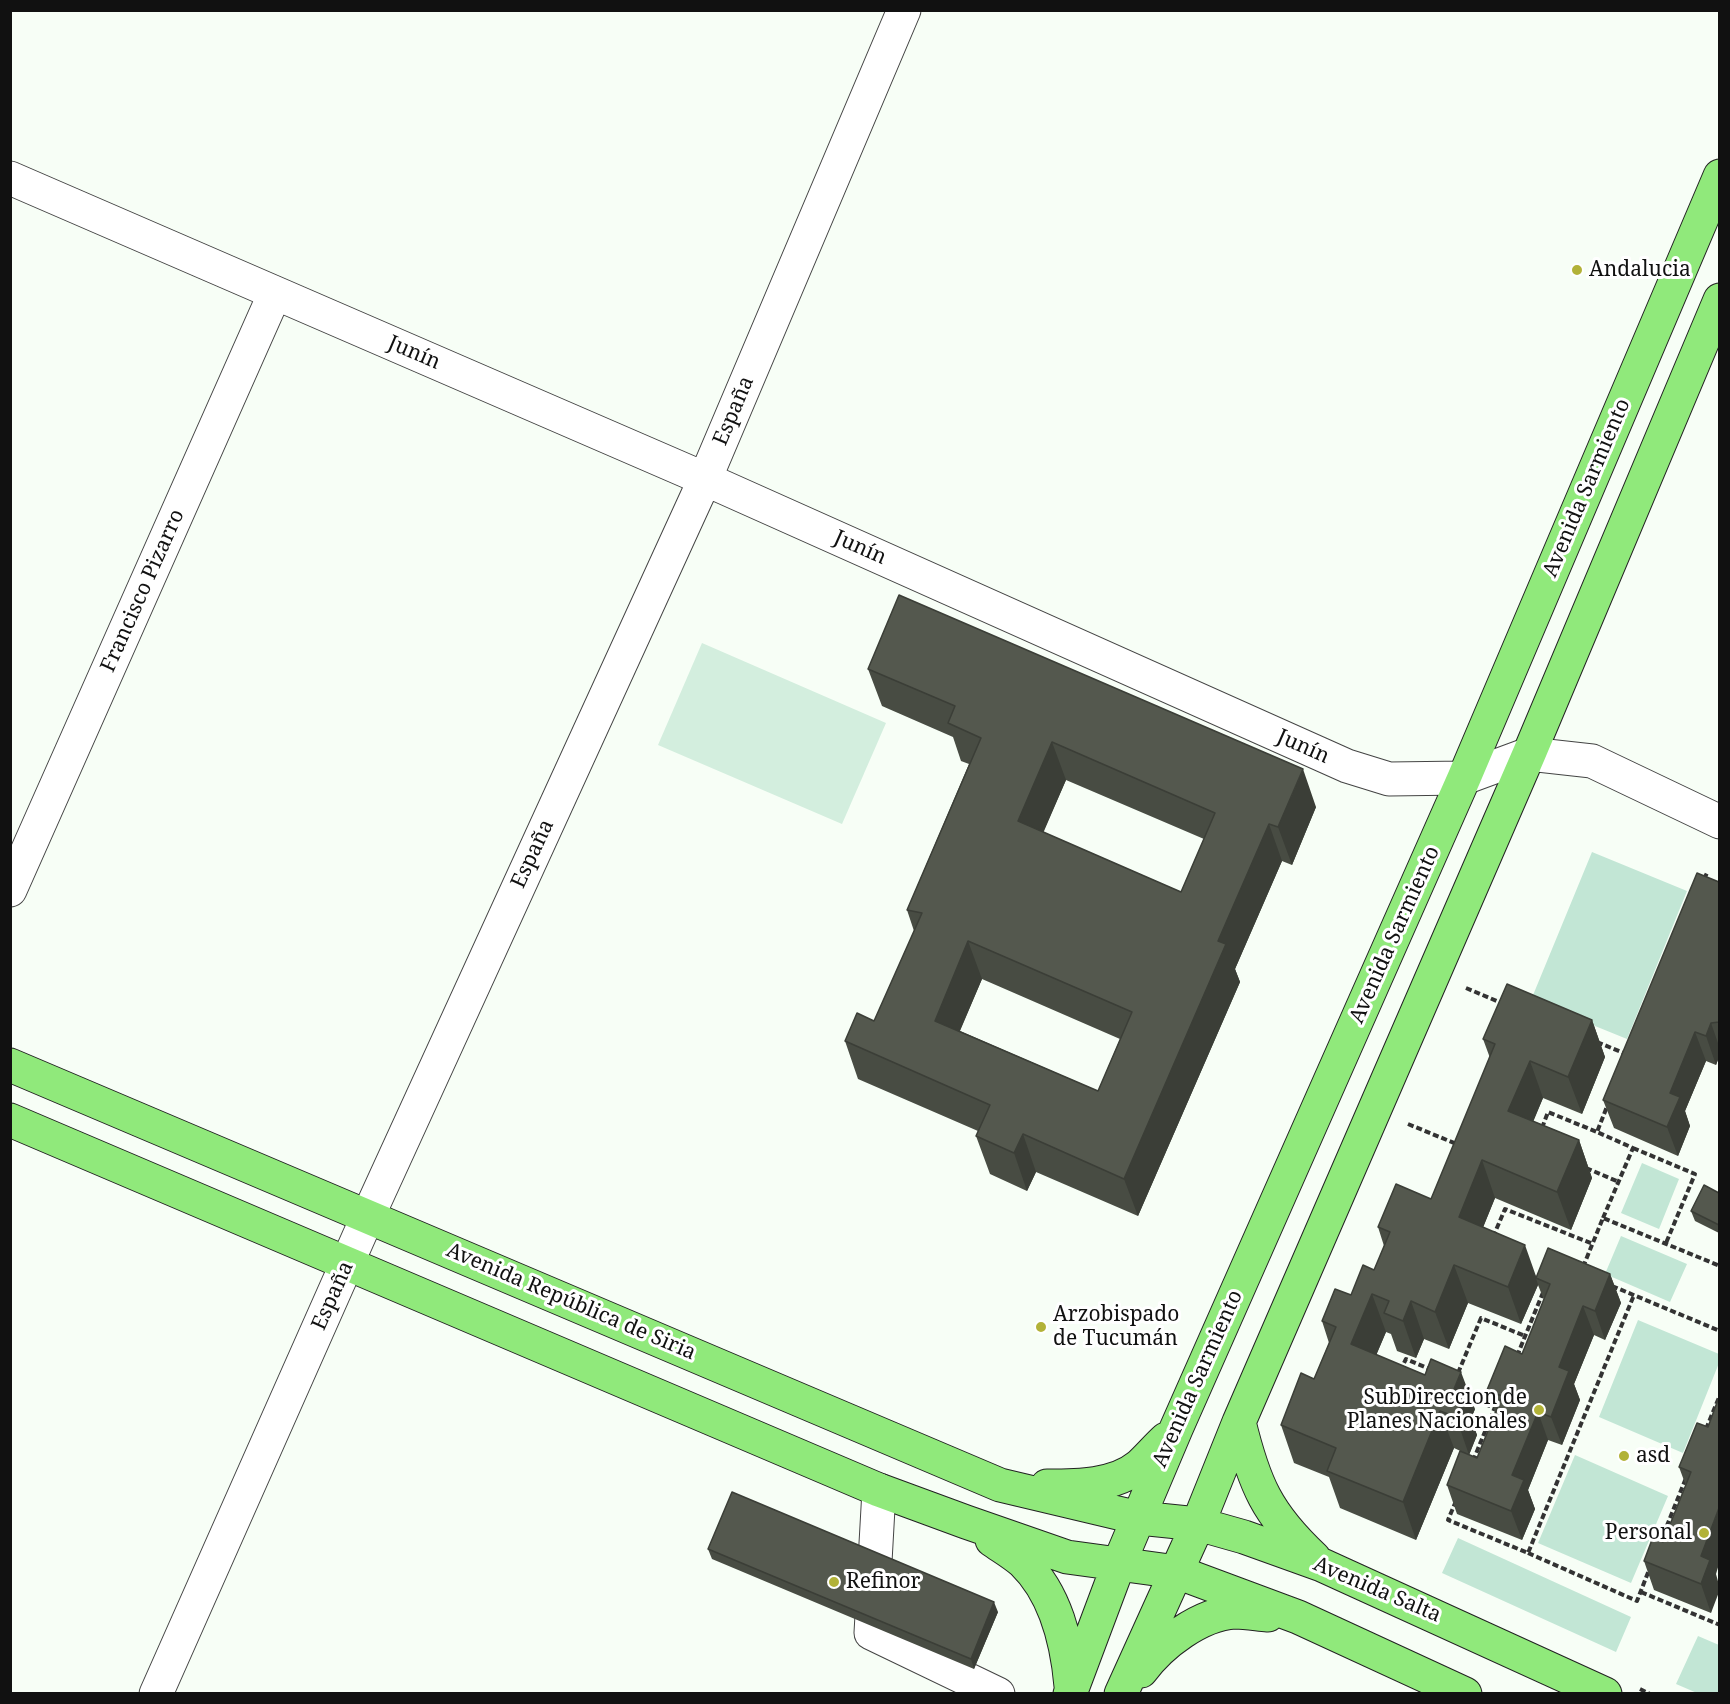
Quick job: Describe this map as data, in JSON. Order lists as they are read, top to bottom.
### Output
{
  "streets": {
    "main road": ["Avenida Sarmiento", "Avenida República de Siria", "Avenida Salta"],
    "street": ["Junín", "España", "Francisco Pizarro"]
  },
  "crossings": [
    ["Junín", "España"],
    ["Junín", "Avenida Sarmiento"],
    ["Junín", "Francisco Pizarro"],
    ["España", "Avenida República de Siria"],
    ["Avenida Sarmiento", "Avenida República de Siria"],
    ["Avenida Sarmiento", "Avenida Salta"],
    ["Avenida República de Siria", "Avenida Salta"]
  ],
  "places": [
    "Andalucia",
    "Arzobispado de Tucumán",
    "SubDireccion de Planes Nacionales",
    "asd",
    "Personal",
    "Refinor"
  ]
}
